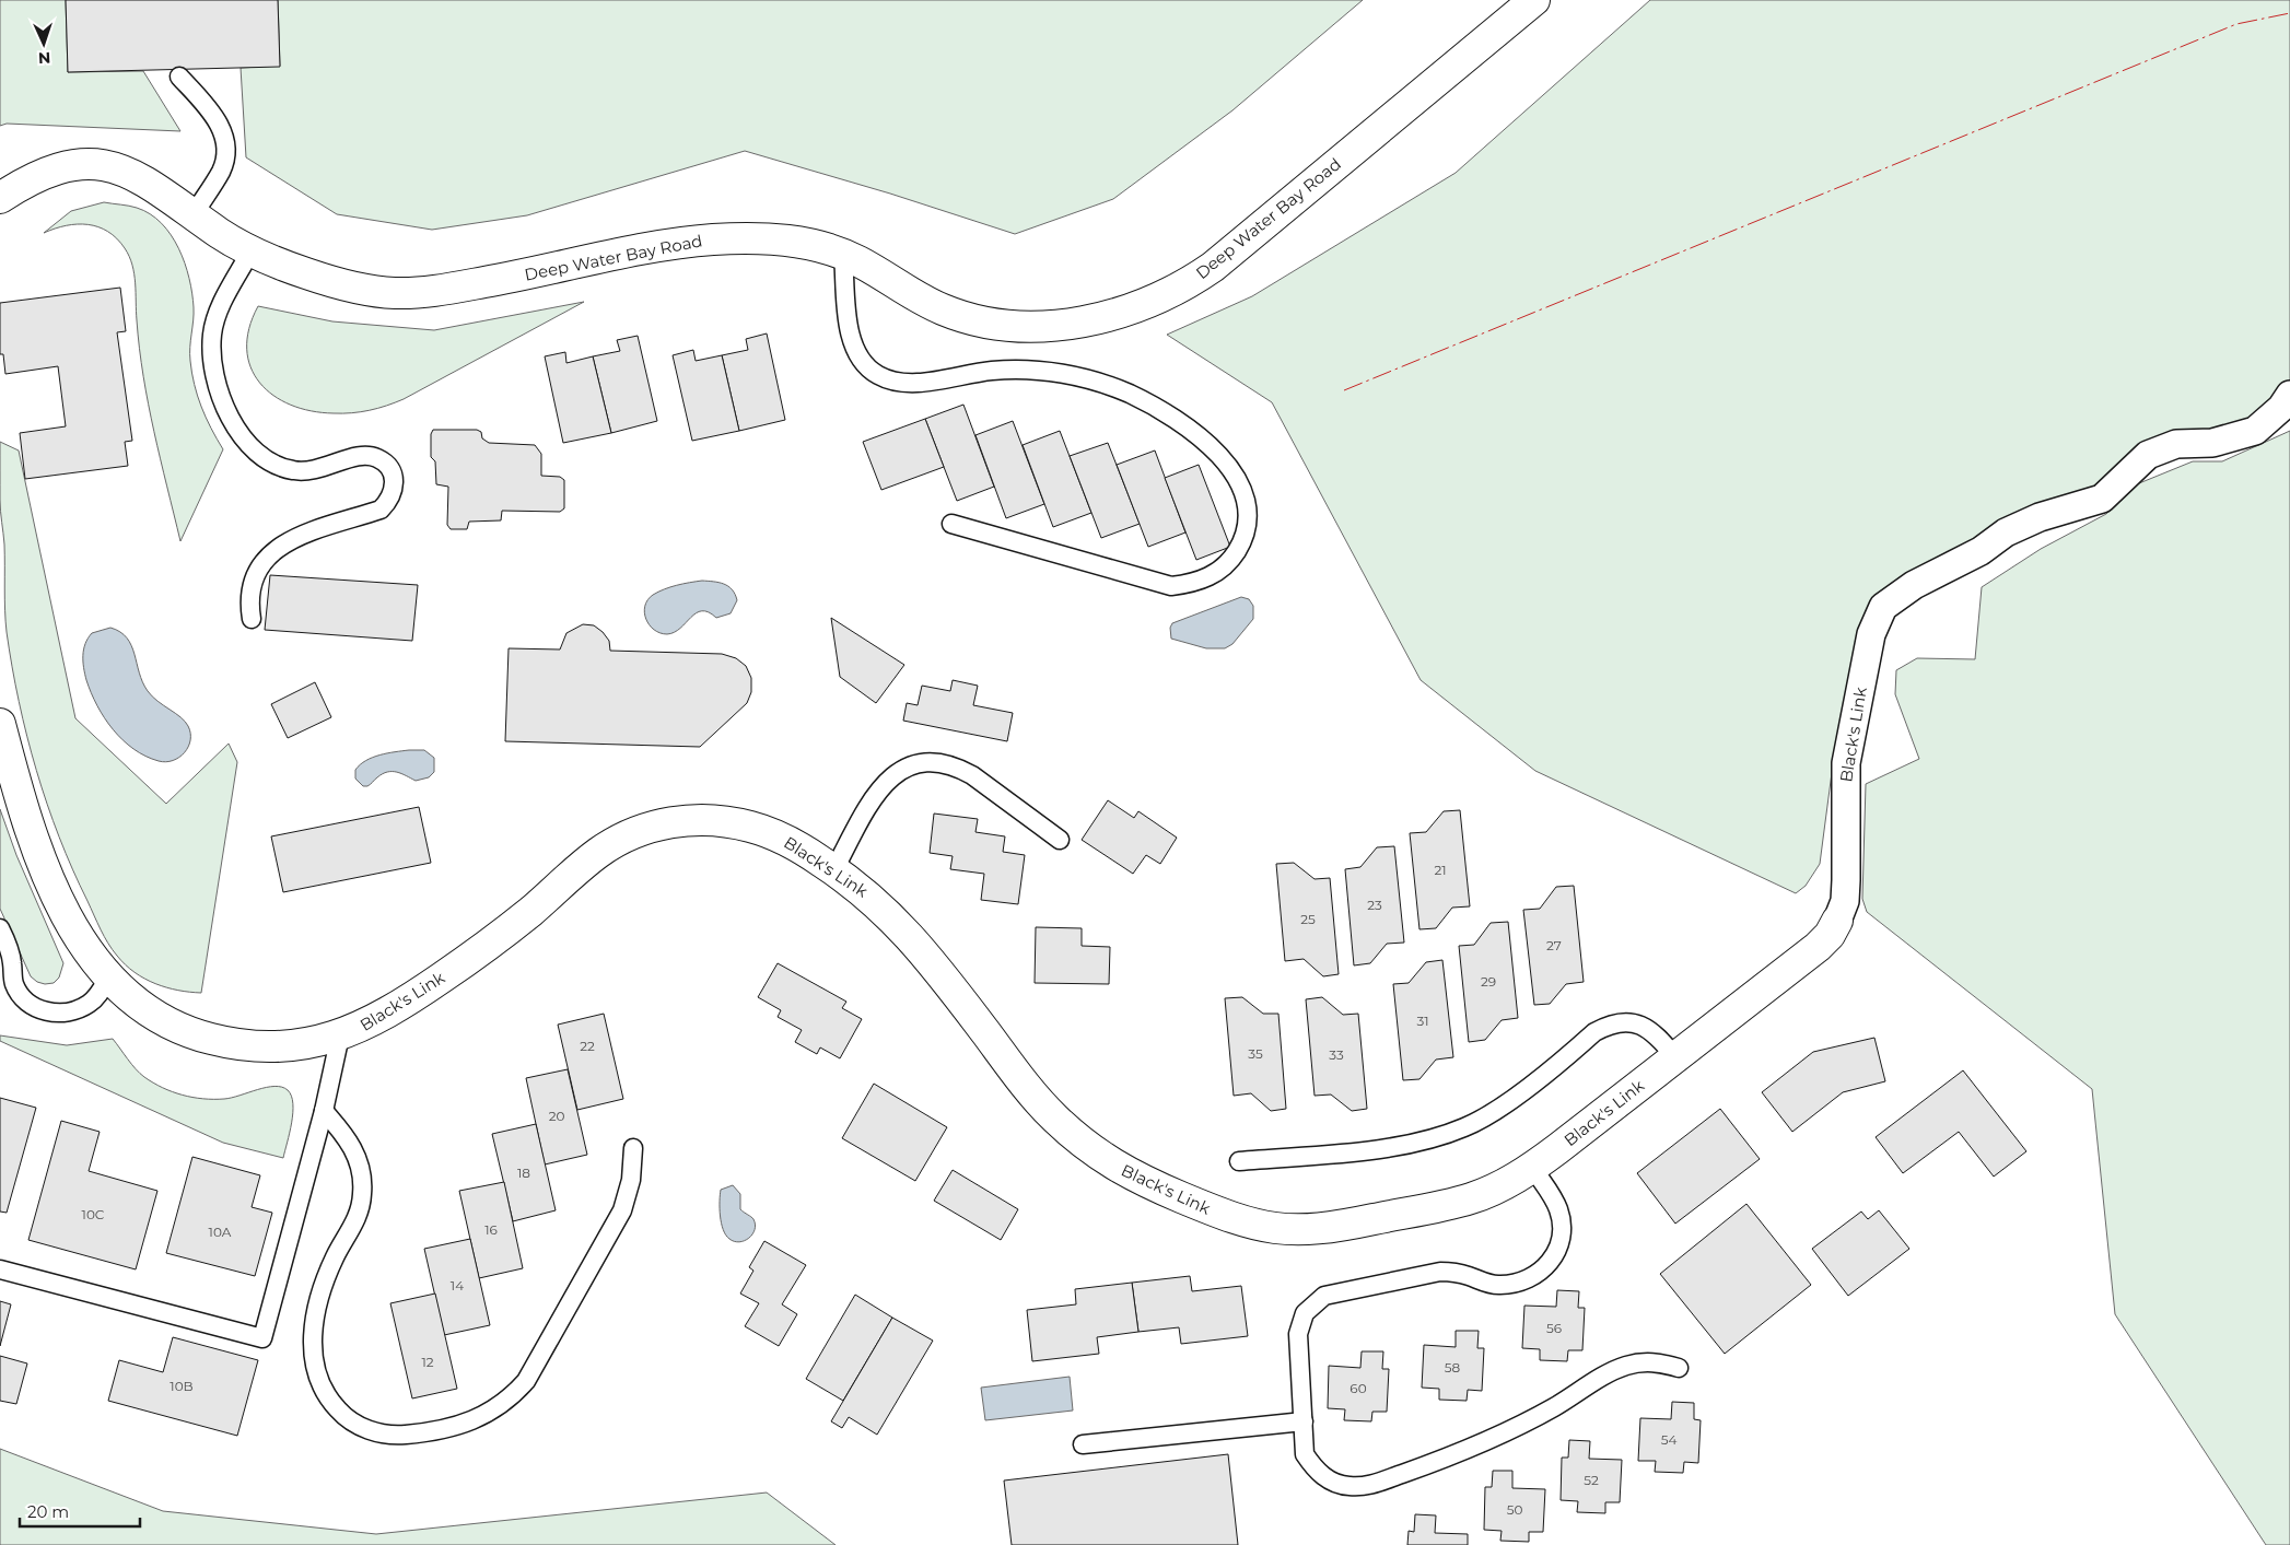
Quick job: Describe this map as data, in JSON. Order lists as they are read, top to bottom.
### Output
{
  "streets": {
    "street": ["Deep Water Bay Road", "Black's Link"]
  },
  "house_numbers": [
    "21",
    "23",
    "25",
    "27",
    "29",
    "31",
    "22",
    "35",
    "33",
    "20",
    "18",
    "10C",
    "16",
    "10A",
    "14",
    "56",
    "12",
    "58",
    "10B",
    "60",
    "54",
    "52",
    "50"
  ],
  "scale_bar": "20 m",
  "north": "bottom"
}
